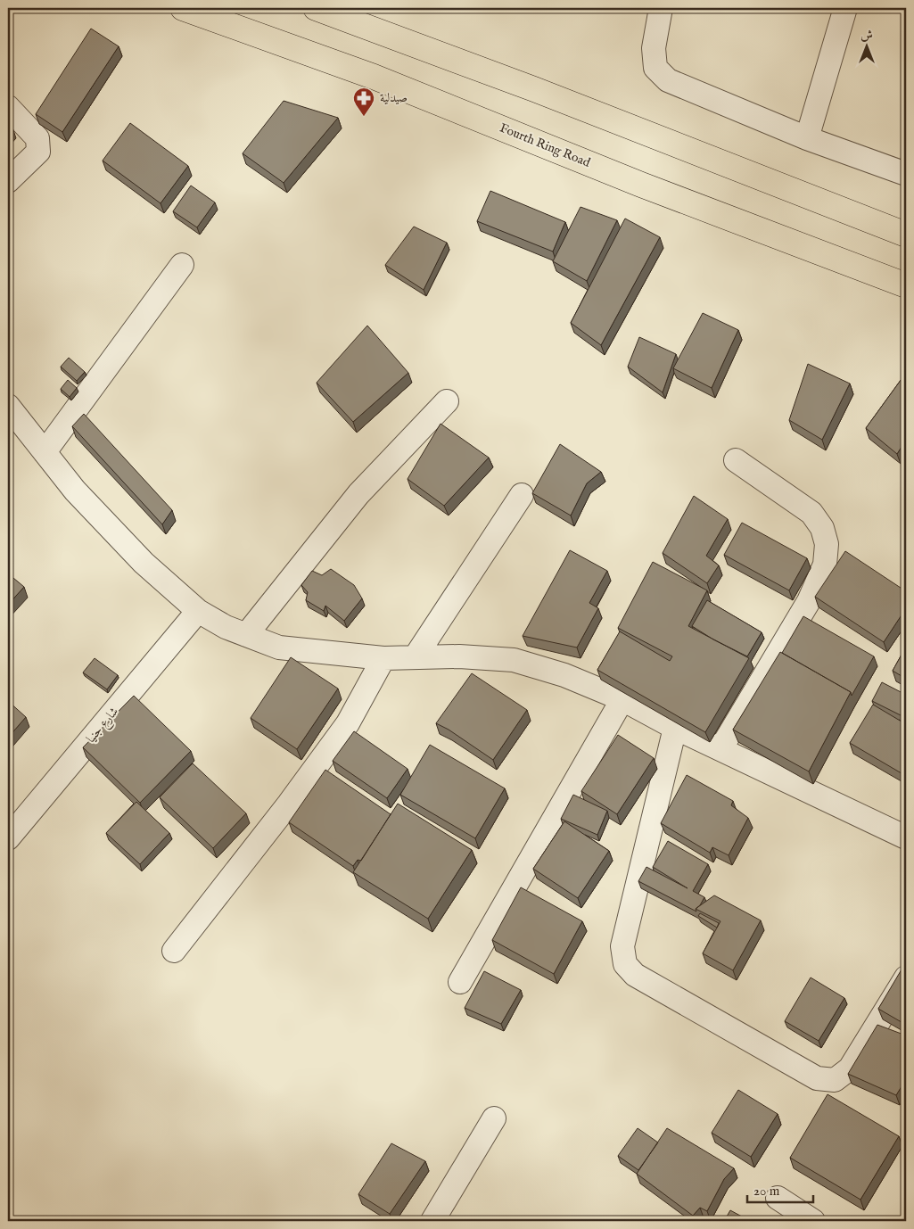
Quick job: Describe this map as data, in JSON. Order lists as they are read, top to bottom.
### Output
{
  "streets": {
    "main road": ["Fourth Ring Road"],
    "street": ["شارع جنيا"]
  },
  "places": {
    "pharmacy": ["صيدلية"]
  },
  "scale_bar": "20 m",
  "north": "top"
}
